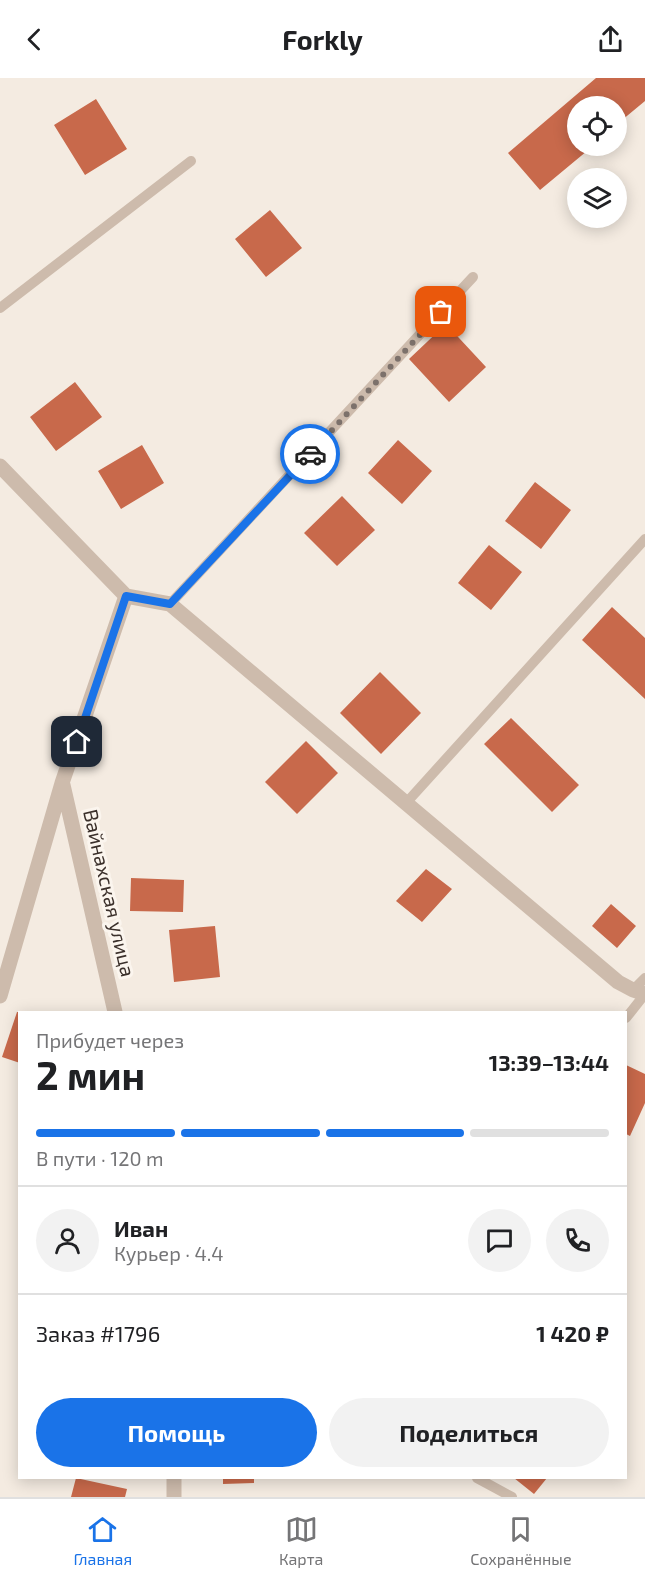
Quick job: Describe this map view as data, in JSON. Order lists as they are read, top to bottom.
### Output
{
  "streets": {
    "street": ["Вайнахская улица"]
  },
  "page": {
    "header": "Forkly",
    "heading": ["2 мин", "Прибудет через", "13:39–13:44"],
    "panel": [
      "Иван",
      "Курьер · 4.4",
      "Заказ #1796",
      "1 420 ₽"
    ],
    "bar": "В пути · 120 m",
    "buttons": ["Помощь", "Поделиться"],
    "tabs": ["Главная", "Карта", "Сохранённые"]
  }
}
